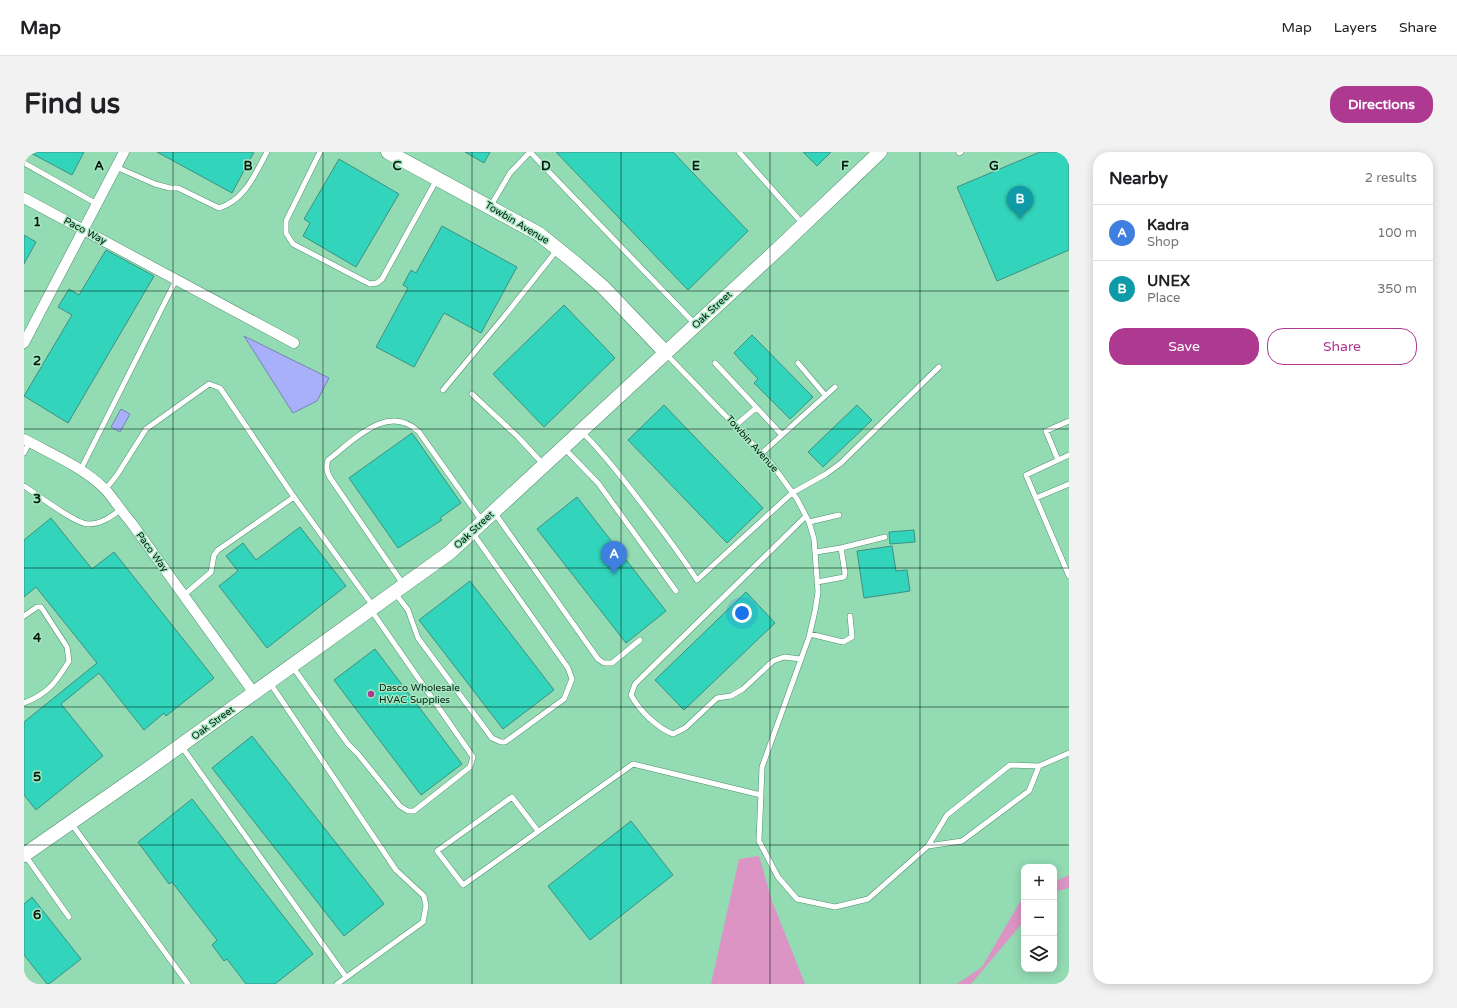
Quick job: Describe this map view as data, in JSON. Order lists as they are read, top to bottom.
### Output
{
  "streets": {
    "street": ["Towbin Avenue", "Paco Way", "Oak Street"]
  },
  "crossings": [
    ["Towbin Avenue", "Oak Street"],
    ["Paco Way", "Oak Street"]
  ],
  "places": ["Dasco Wholesale HVAC Supplies"],
  "page": {
    "header": "Map",
    "nav": ["Map", "Layers", "Share"],
    "buttons": [
      "Directions",
      ["Save", "Share"]
    ],
    "title": "Find us",
    "heading": ["Nearby", "2 results"],
    "pins": ["B", "A"],
    "list": [
      {
        "mark": "A",
        "name": "Kadra",
        "note": "Shop",
        "value": "100 m"
      },
      {
        "mark": "B",
        "name": "UNEX",
        "note": "Place",
        "value": "350 m"
      }
    ],
    "map_buttons": ["+", "−"]
  },
  "grid": {
    "columns": [
      "A",
      "B",
      "C",
      "D",
      "E",
      "F",
      "G"
    ],
    "rows": [
      "1",
      "2",
      "3",
      "4",
      "5",
      "6"
    ]
  }
}
